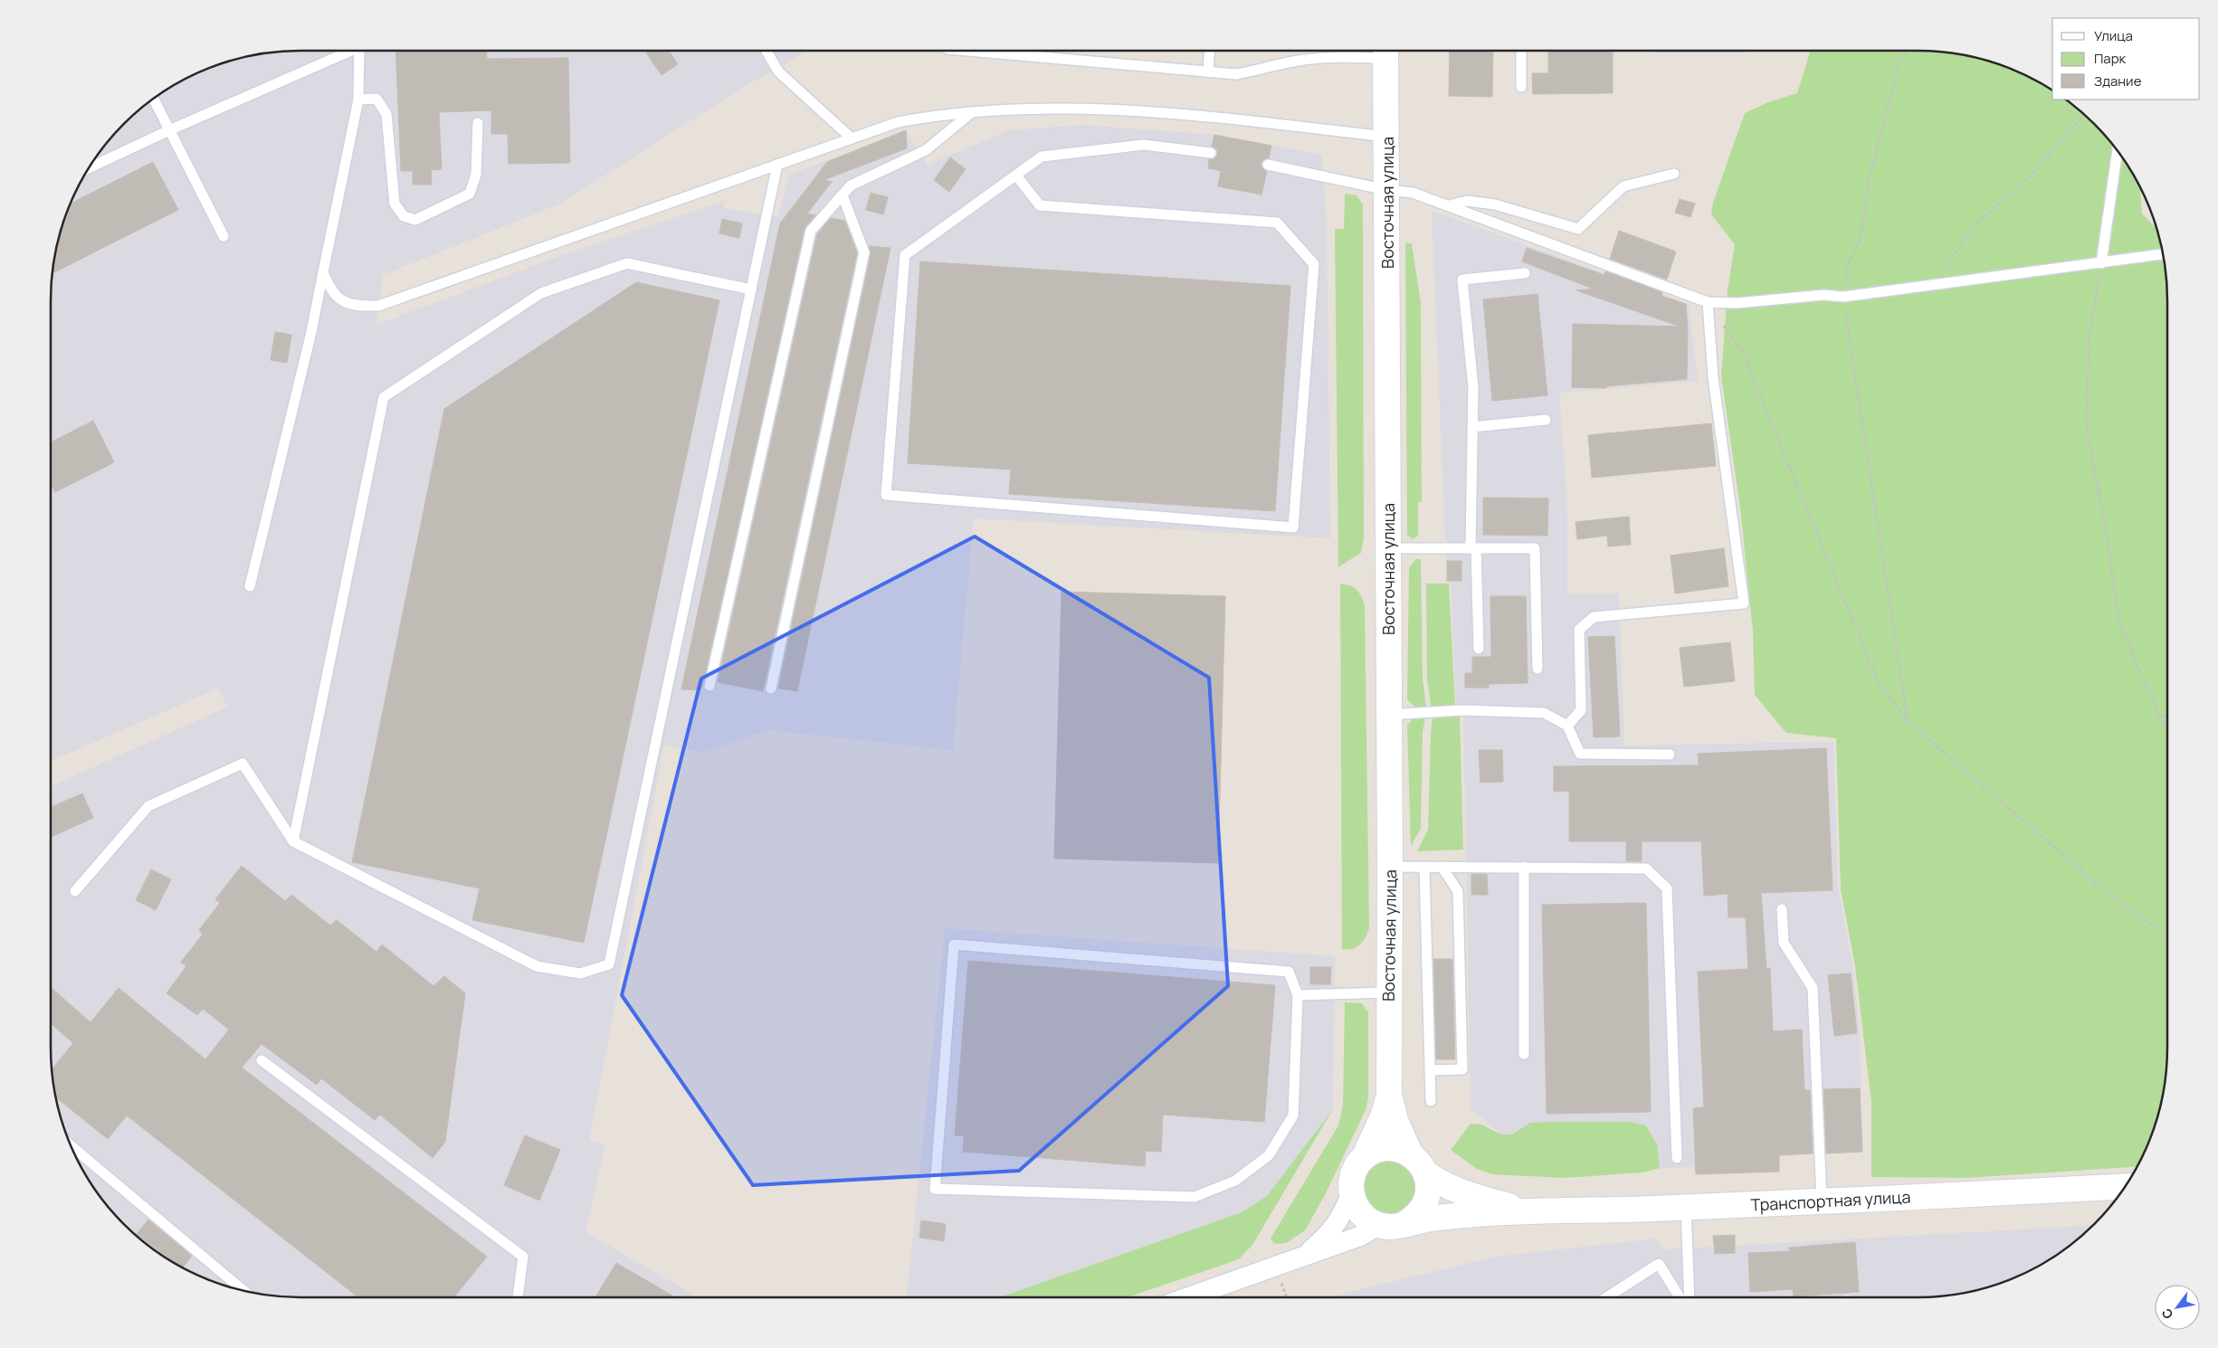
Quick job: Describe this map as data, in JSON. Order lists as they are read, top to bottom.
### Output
{
  "streets": {
    "street": ["Восточная улица", "Транспортная улица"]
  },
  "legend": ["Улица", "Парк", "Здание"],
  "north": "bottom left"
}
